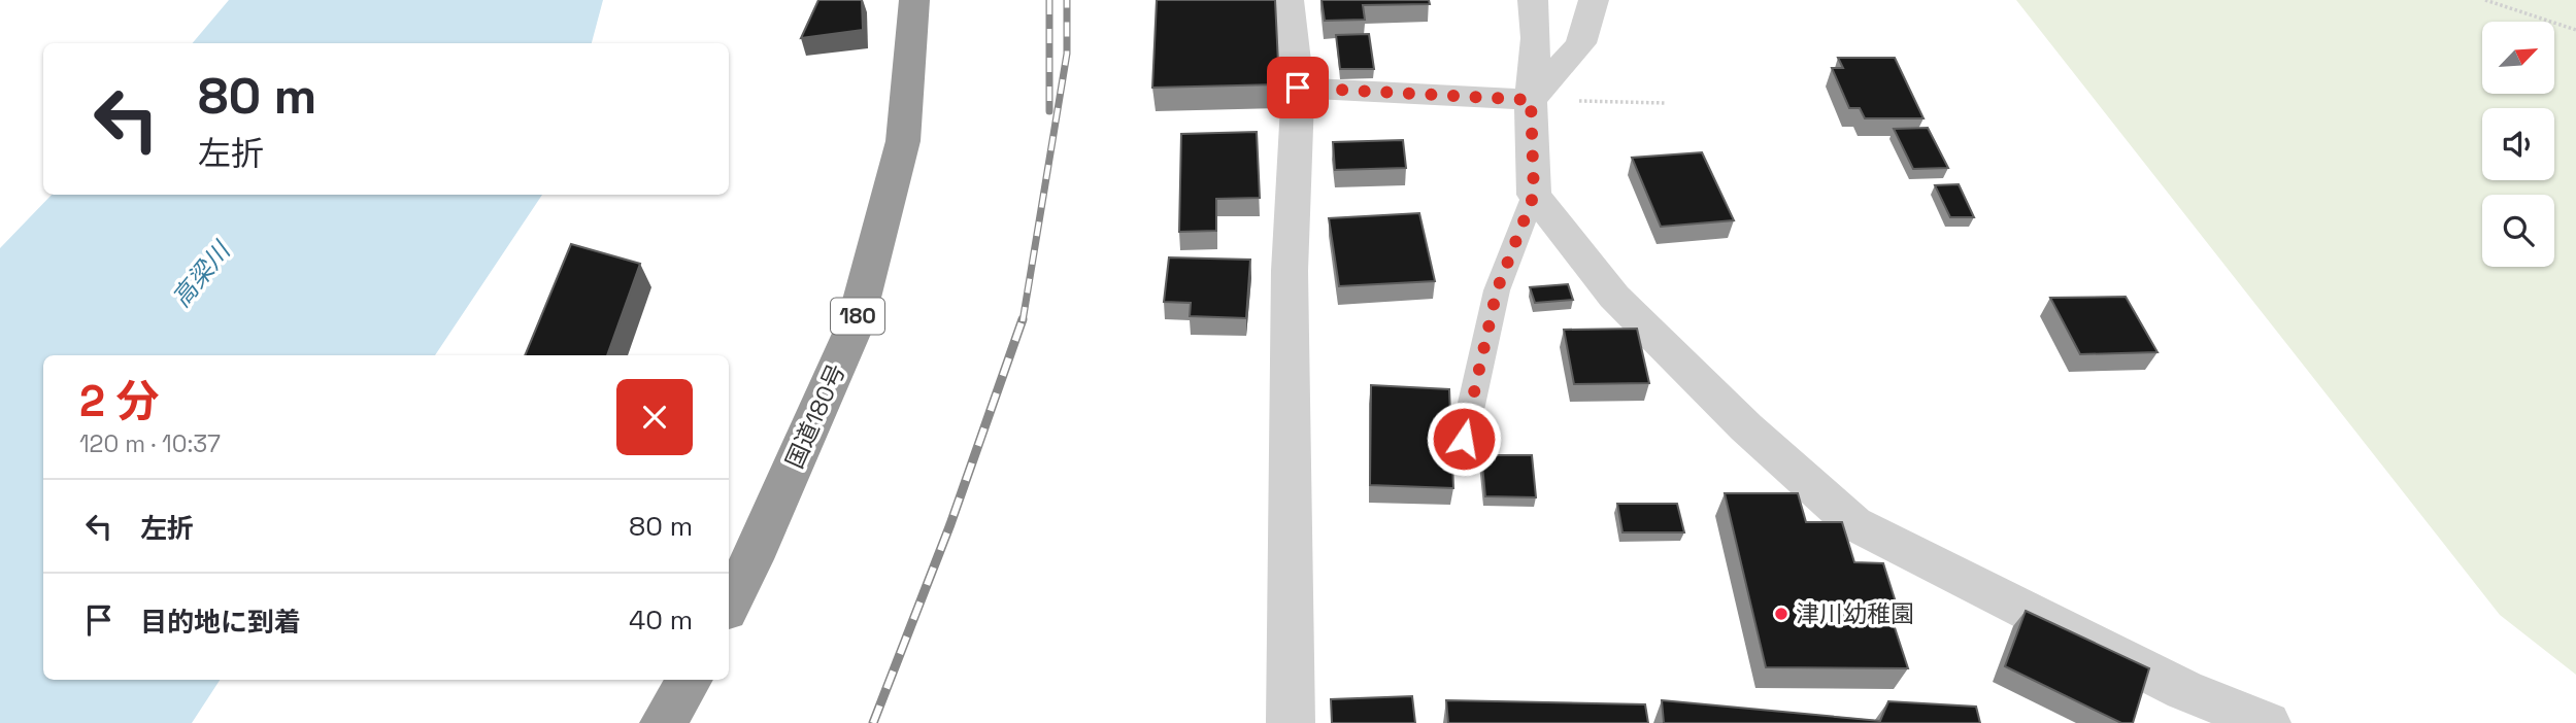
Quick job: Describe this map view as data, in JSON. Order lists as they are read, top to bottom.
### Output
{
  "streets": {
    "highway": ["180", "国道180号"]
  },
  "water": ["高梁川"],
  "places": ["津川幼稚園"],
  "north": "top right",
  "page": {
    "turn": ["80 m", "左折"],
    "heading": ["2 分", "120 m · 10:37"],
    "list": [
      {
        "name": "左折",
        "value": "80 m"
      },
      {
        "name": "目的地に到着",
        "value": "40 m"
      }
    ]
  }
}
